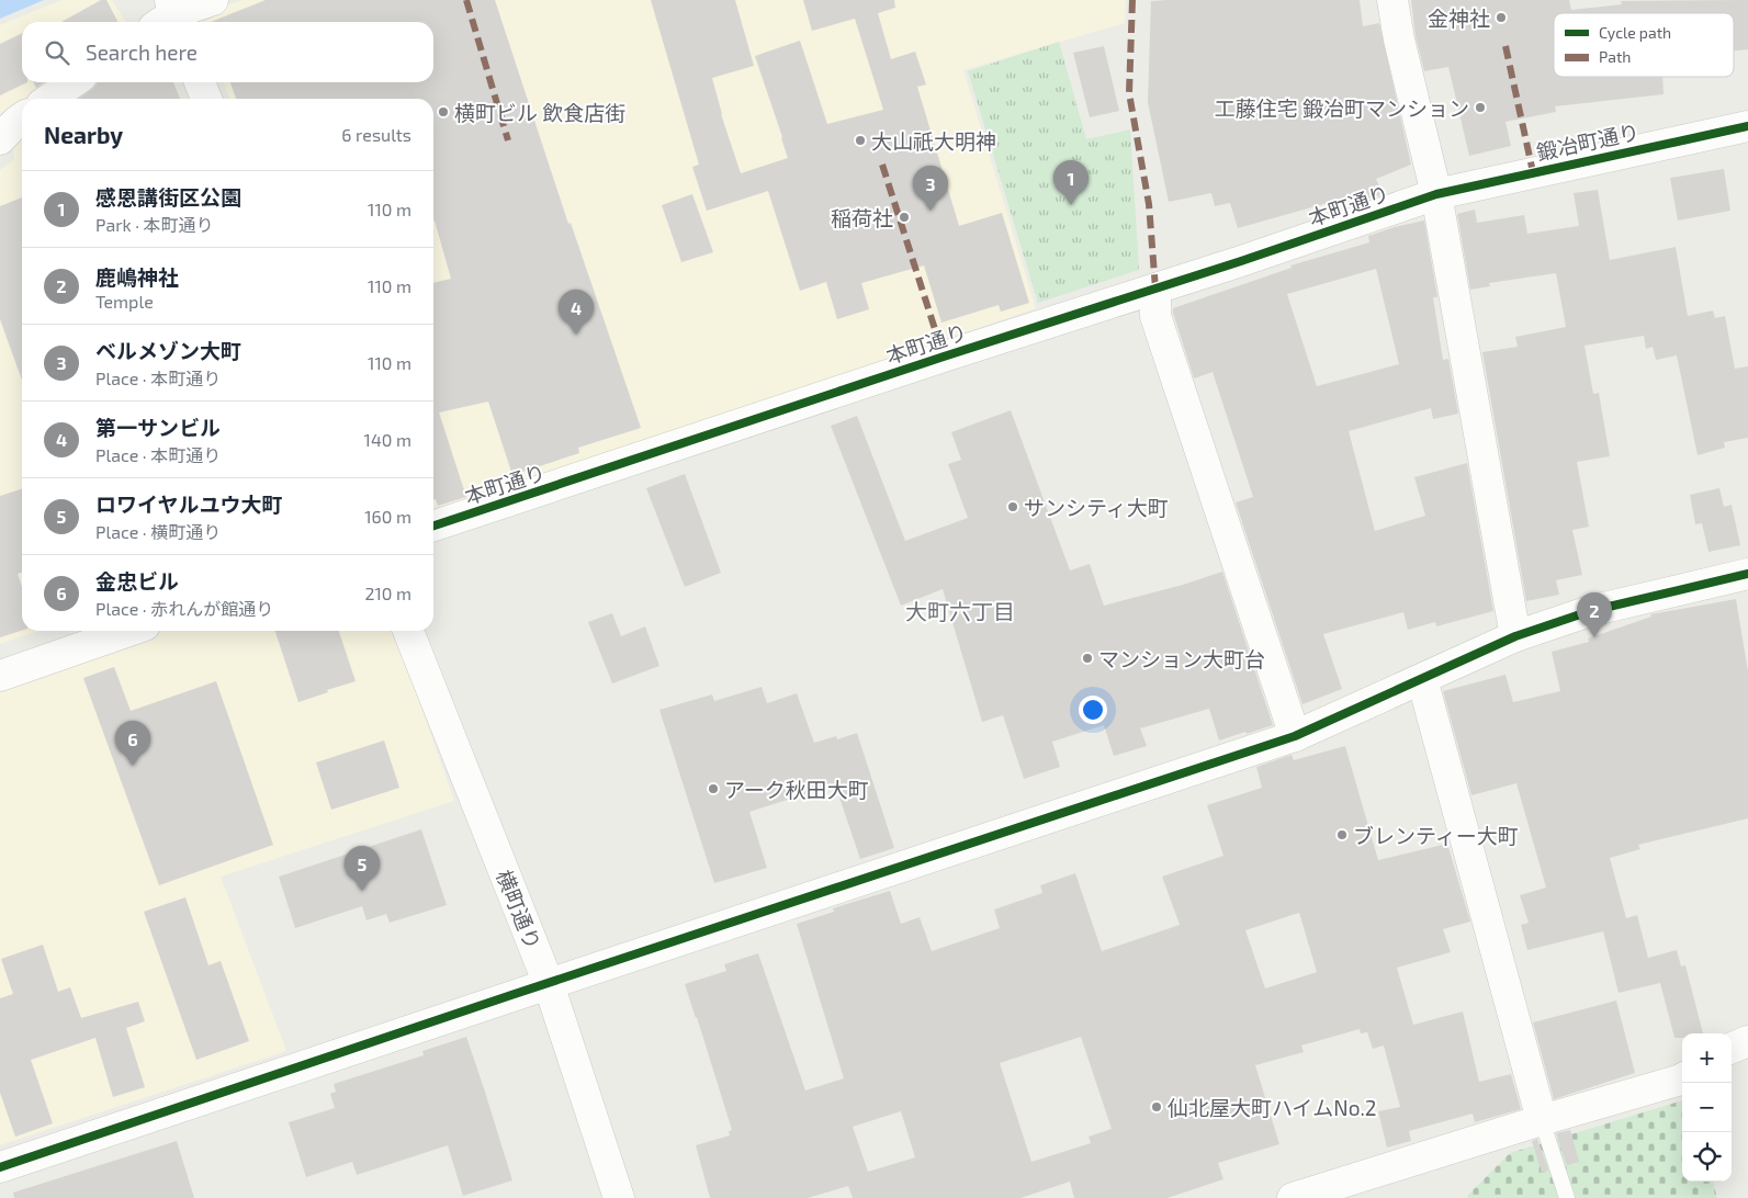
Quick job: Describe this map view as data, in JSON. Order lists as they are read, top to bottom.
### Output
{
  "streets": {
    "street": ["鍛冶町通り", "本町通り", "横町通り"]
  },
  "crossings": [
    ["鍛冶町通り", "本町通り"]
  ],
  "districts": ["大町六丁目"],
  "places": [
    "金神社",
    "工藤住宅 鍛冶町マンション",
    "横町ビル 飲食店街",
    "大山祇大明神",
    "稲荷社",
    "サンシティ大町",
    "マンション大町台",
    "アーク秋田大町",
    "ブレンティー大町",
    "仙北屋大町ハイムNo.2"
  ],
  "legend": ["Cycle path", "Path"],
  "page": {
    "search": "Search here",
    "heading": ["Nearby", "6 results"],
    "pins": [
      "1",
      "3",
      "4",
      "2",
      "6",
      "5"
    ],
    "list": [
      {
        "mark": "1",
        "name": "感恩講街区公園",
        "note": "Park · 本町通り",
        "value": "110 m"
      },
      {
        "mark": "2",
        "name": "鹿嶋神社",
        "note": "Temple",
        "value": "110 m"
      },
      {
        "mark": "3",
        "name": "ベルメゾン大町",
        "note": "Place · 本町通り",
        "value": "110 m"
      },
      {
        "mark": "4",
        "name": "第一サンビル",
        "note": "Place · 本町通り",
        "value": "140 m"
      },
      {
        "mark": "5",
        "name": "ロワイヤルユウ大町",
        "note": "Place · 横町通り",
        "value": "160 m"
      },
      {
        "mark": "6",
        "name": "金忠ビル",
        "note": "Place · 赤れんが館通り",
        "value": "210 m"
      }
    ],
    "map_buttons": ["+", "−"]
  }
}
